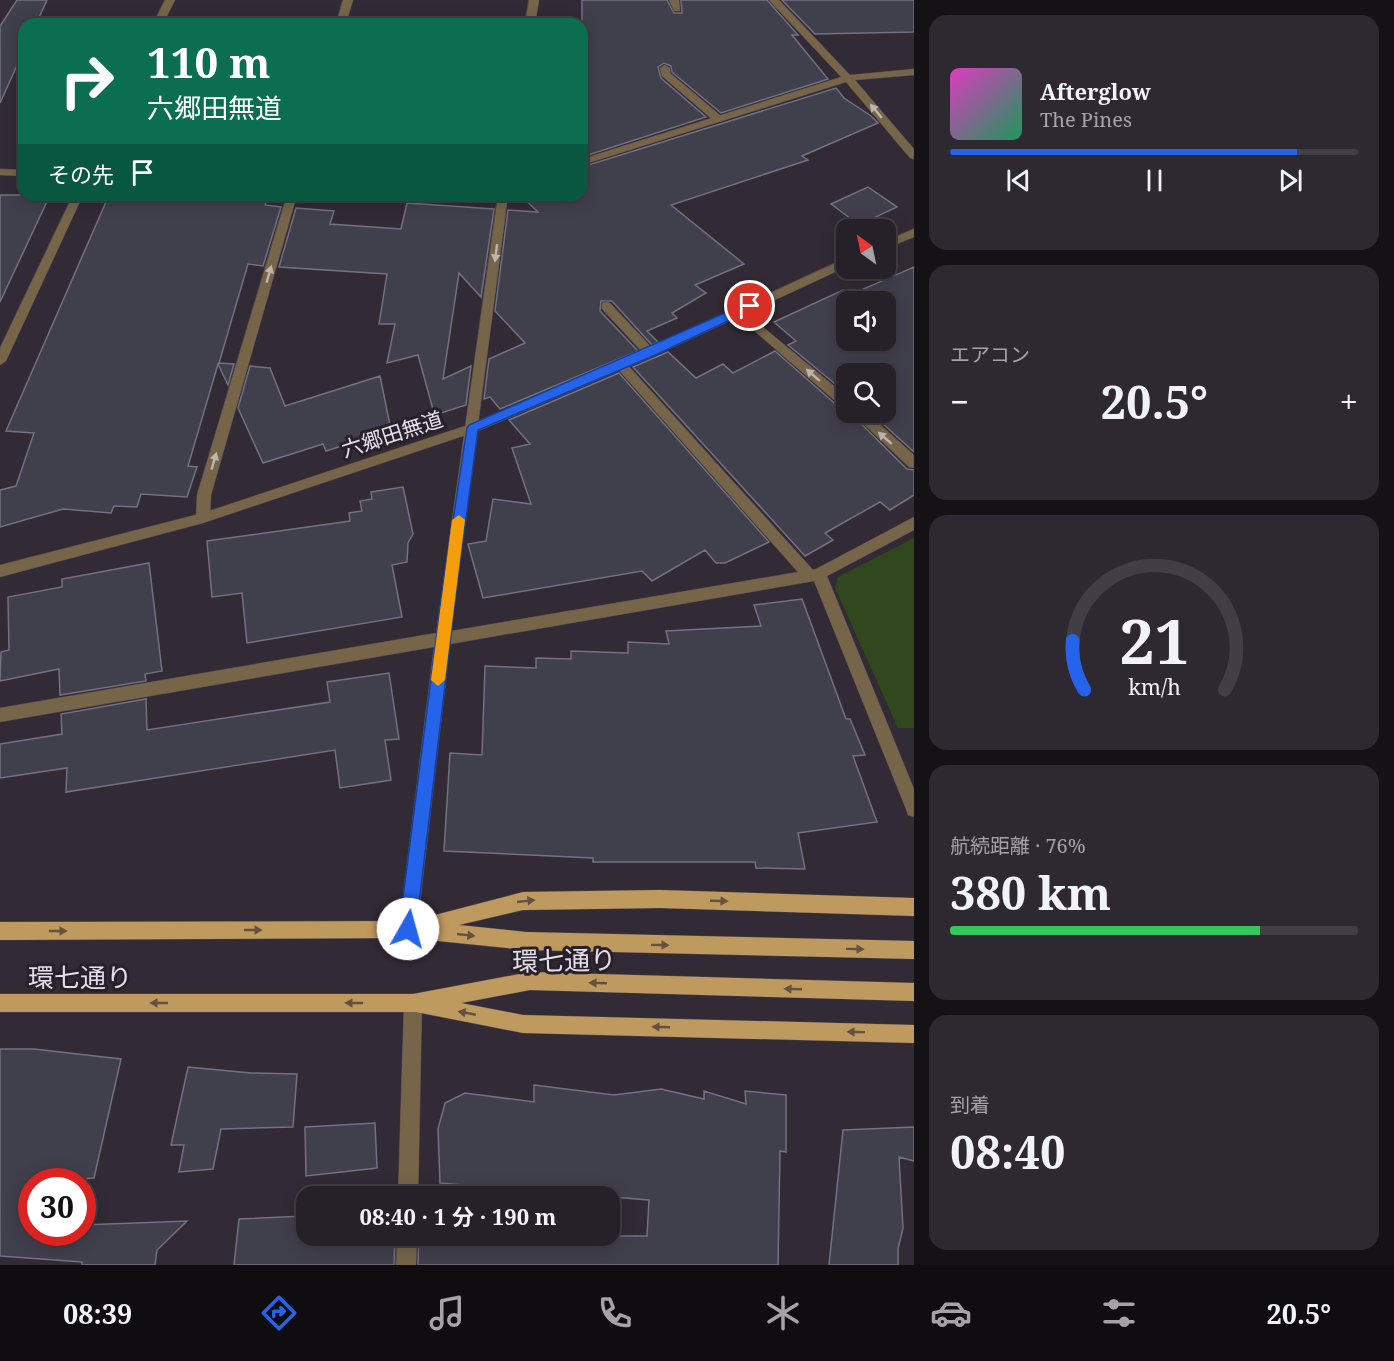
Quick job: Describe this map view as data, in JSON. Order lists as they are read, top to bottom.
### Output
{
  "streets": {
    "main road": ["環七通り"],
    "street": ["六郷田無道"]
  },
  "north": "top left",
  "page": {
    "turn": ["110 m", "六郷田無道"],
    "song": ["Afterglow", "The Pines"],
    "then": "その先",
    "tile": [
      "エアコン",
      ["航続距離 · 76%", "380 km"],
      ["到着", "08:40"]
    ],
    "heat": ["−", "20.5°", "+"],
    "limit": "30",
    "trip": "08:40 · 1 分 · 190 m",
    "tabs": ["08:39", "20.5°"],
    "gauge": ["21", "km/h"]
  }
}
